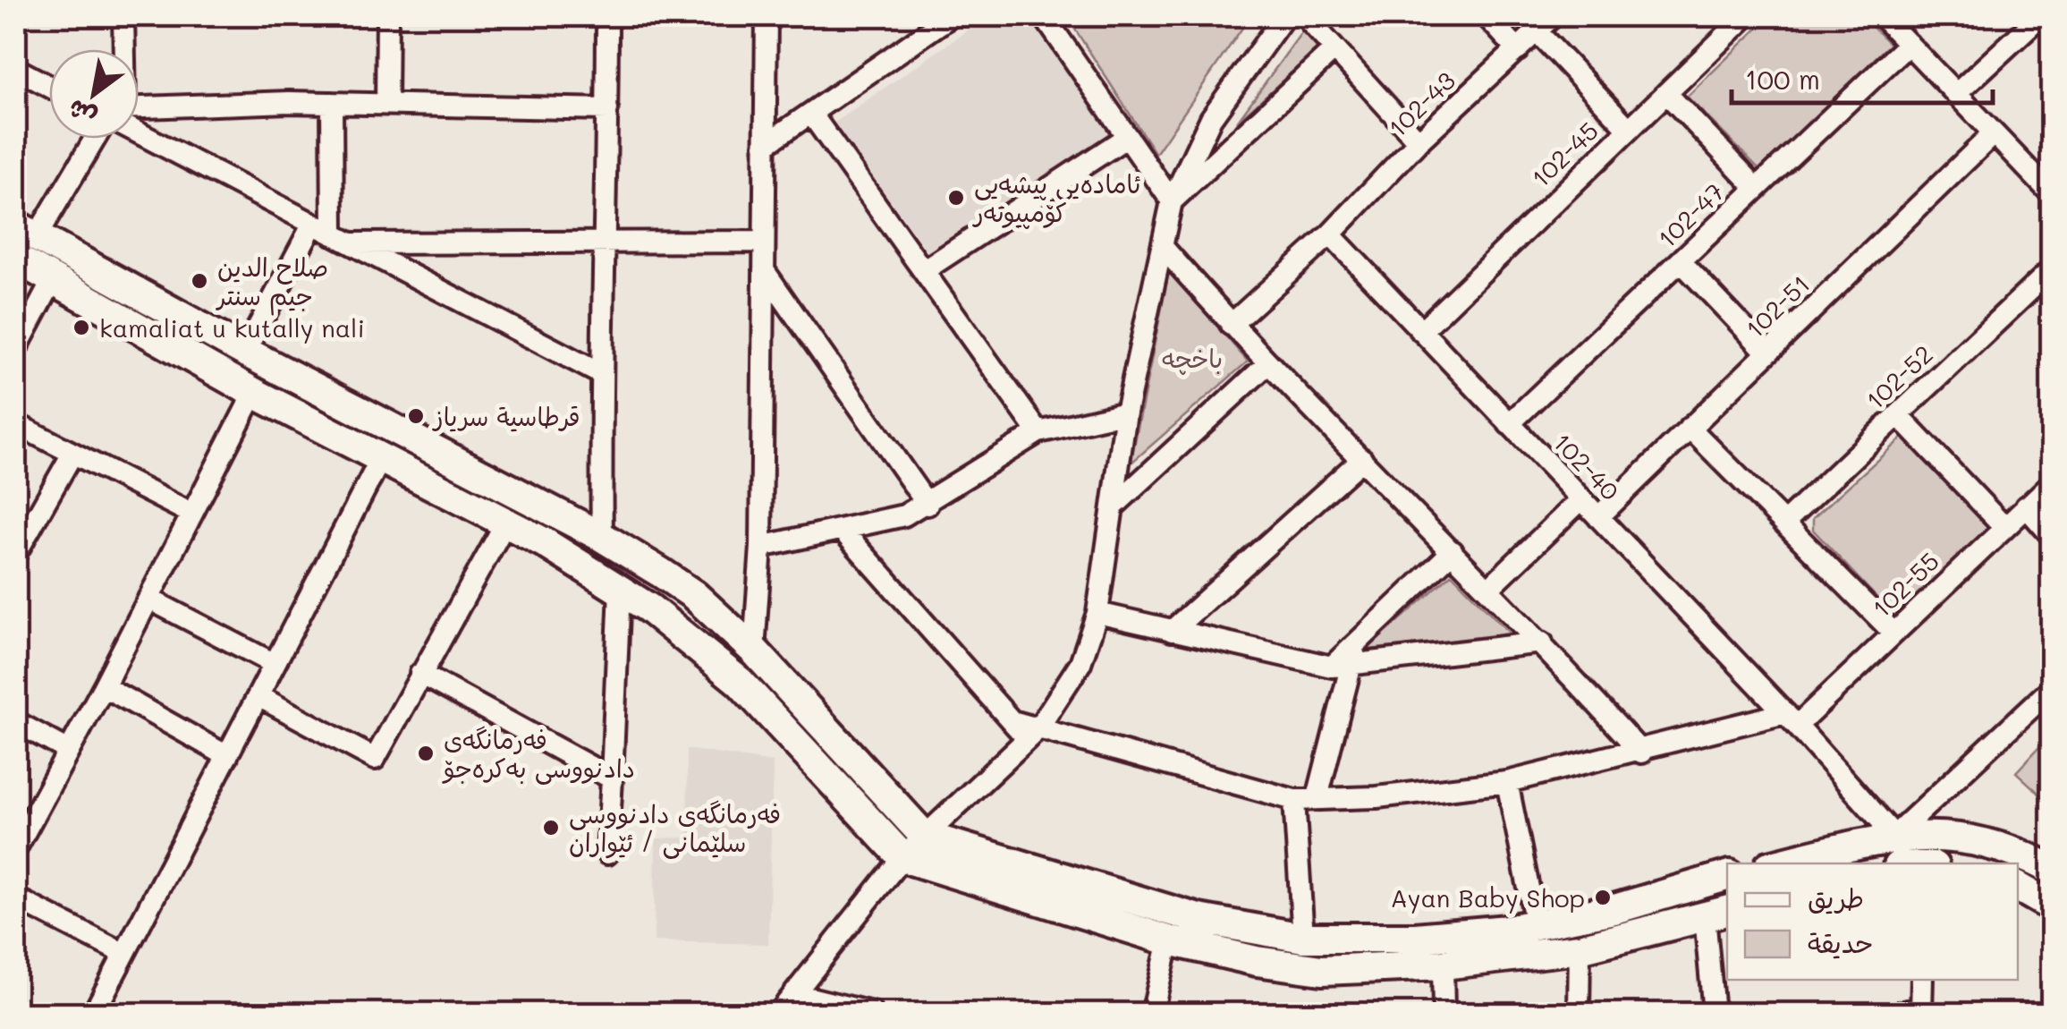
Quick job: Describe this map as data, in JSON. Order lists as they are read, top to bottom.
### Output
{
  "streets": {
    "street": [
      "102-43",
      "102-45",
      "102-47",
      "102-51",
      "102-52",
      "102-40",
      "102-55"
    ]
  },
  "crossings": [
    ["102-43", "102-40"],
    ["102-45", "102-40"],
    ["102-47", "102-40"],
    ["102-51", "102-40"],
    ["102-40", "102-55"]
  ],
  "parks": ["باخچە"],
  "places": [
    "ئامادەیی پیشەیی کۆمپیوتەر",
    "صلاح الدين جيم سنتر",
    "kamaliat u kutally nali",
    "قرطاسية سرياز",
    "فەرمانگەی دادنووسی بەکرەجۆ",
    "فەرمانگەی دادنووسی سلێمانی / ئێواران",
    "Ayan Baby Shop"
  ],
  "legend": ["طريق", "حديقة"],
  "scale_bar": "100 m",
  "north": "bottom left"
}
